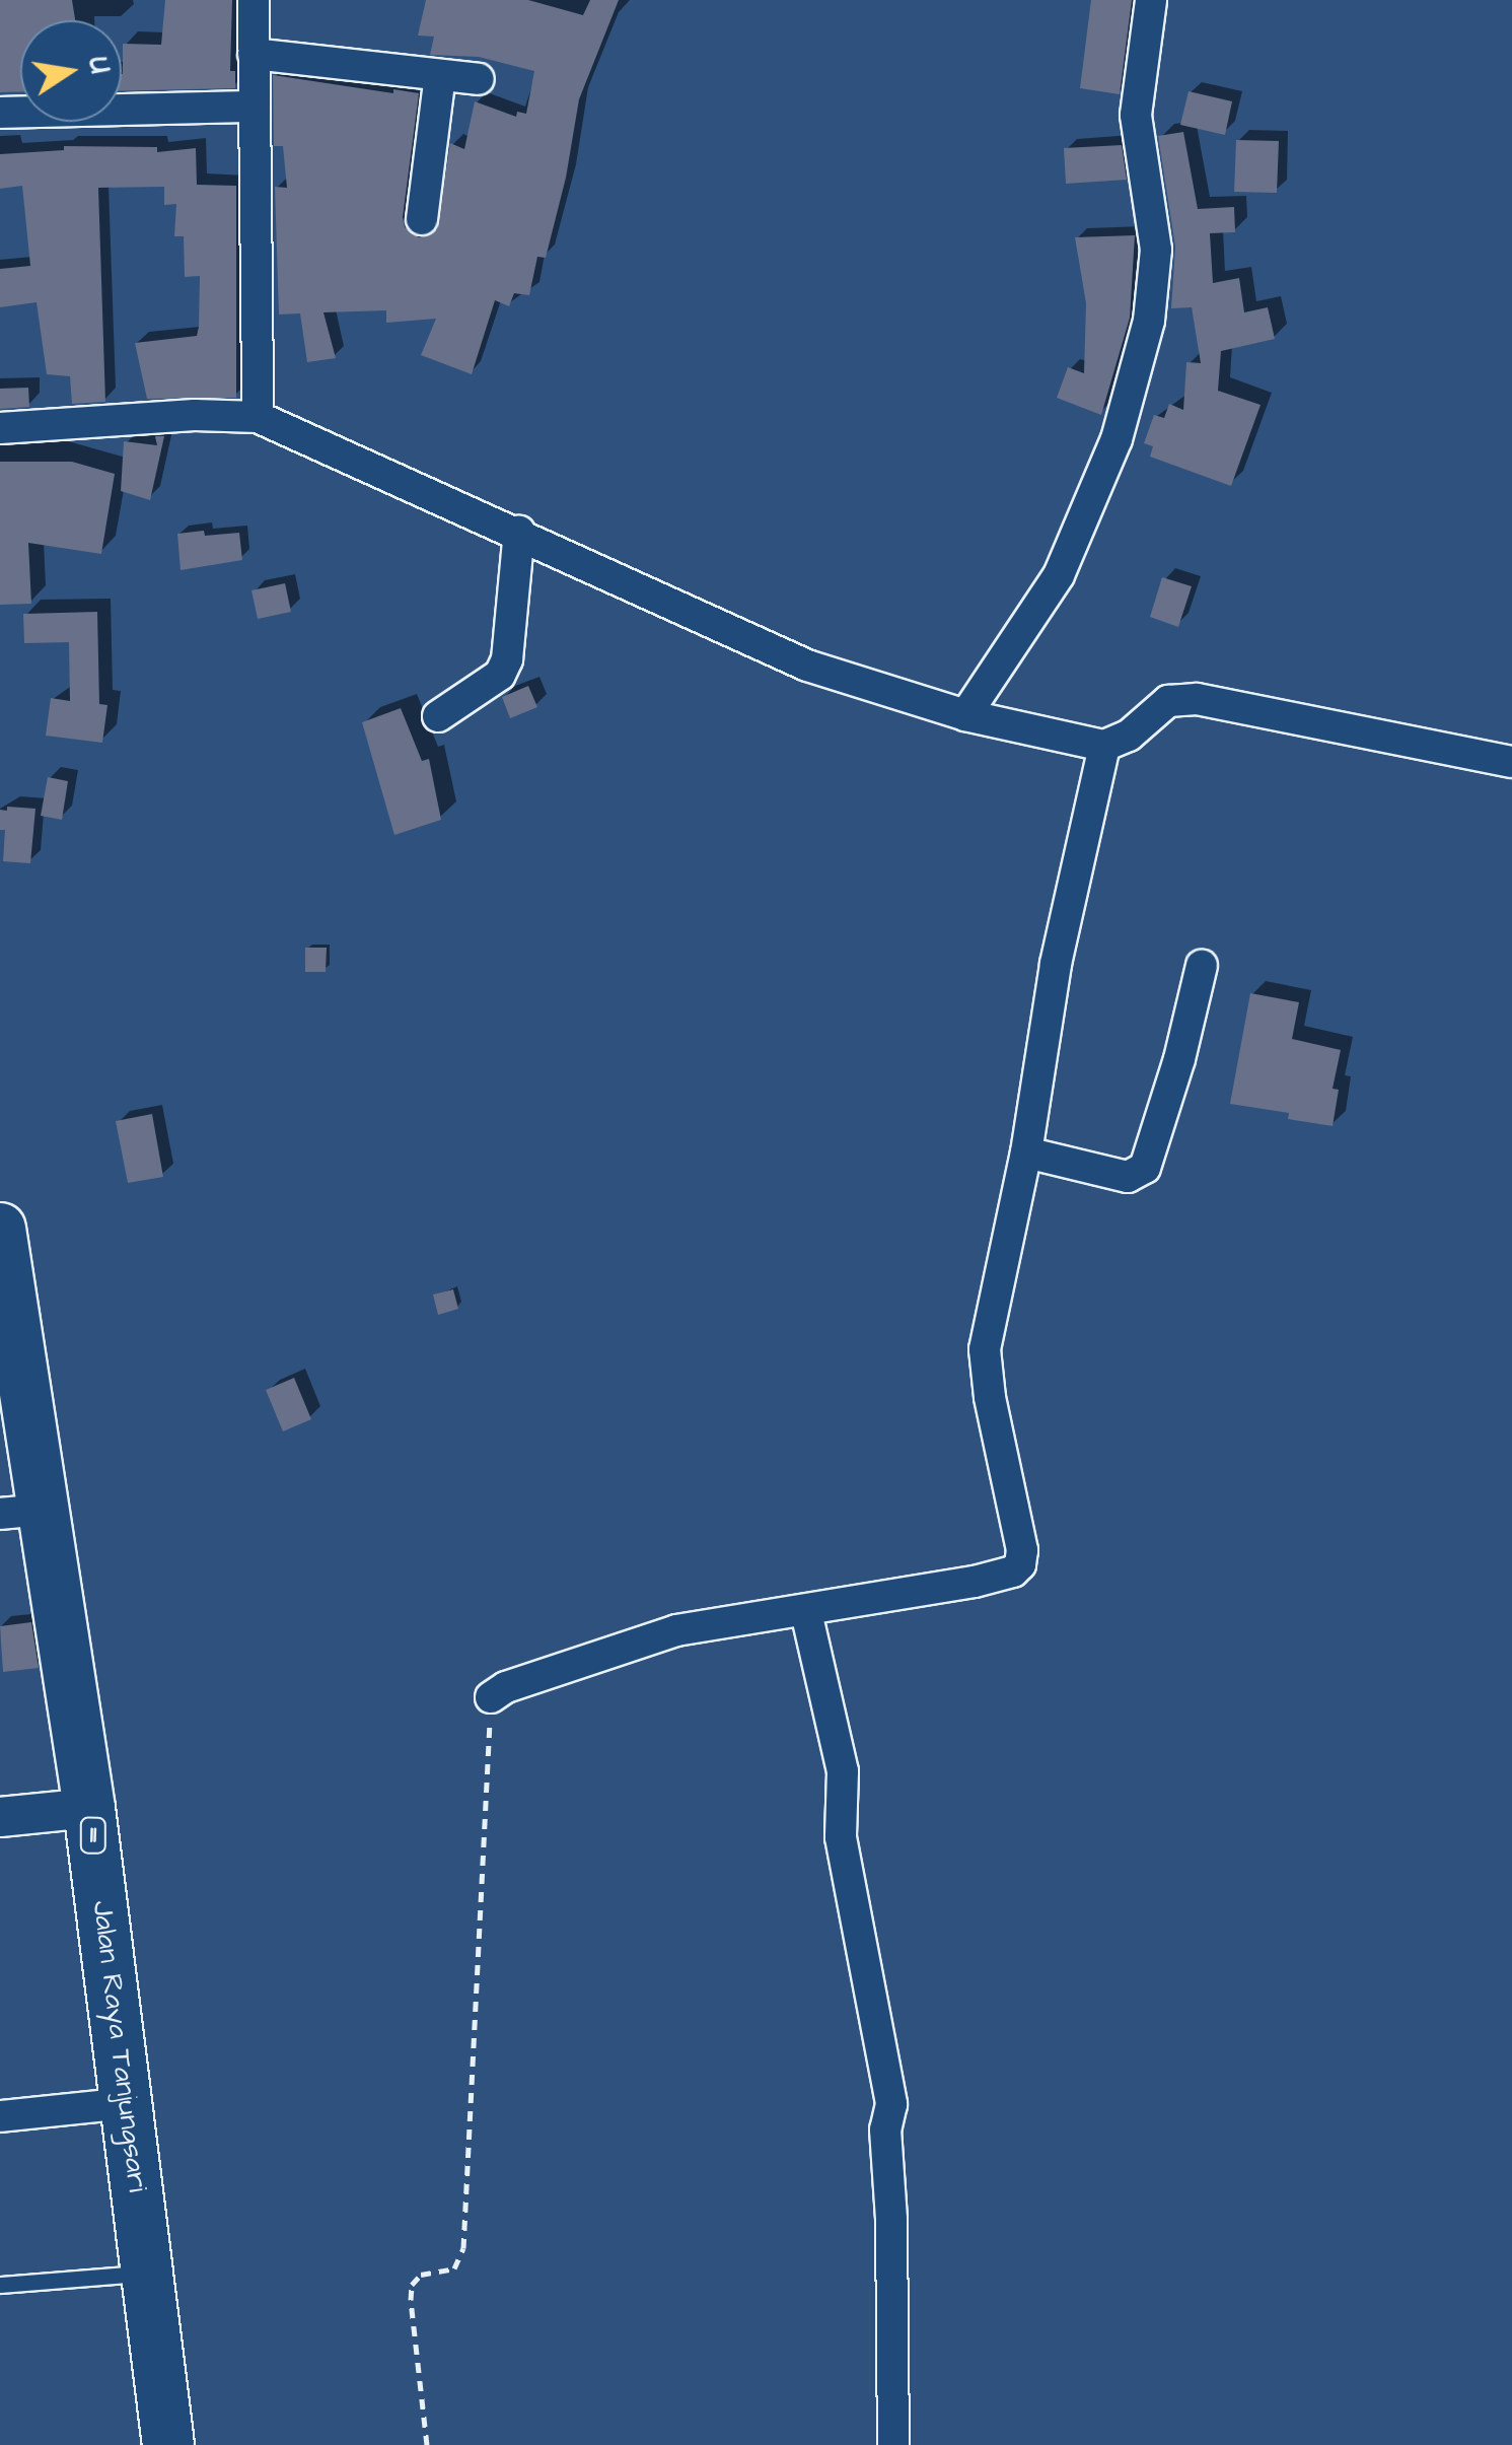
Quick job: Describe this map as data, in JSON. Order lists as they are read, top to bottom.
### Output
{
  "streets": {
    "highway": ["11", "Jalan Raya Tanjungsari"]
  },
  "north": "right"
}
